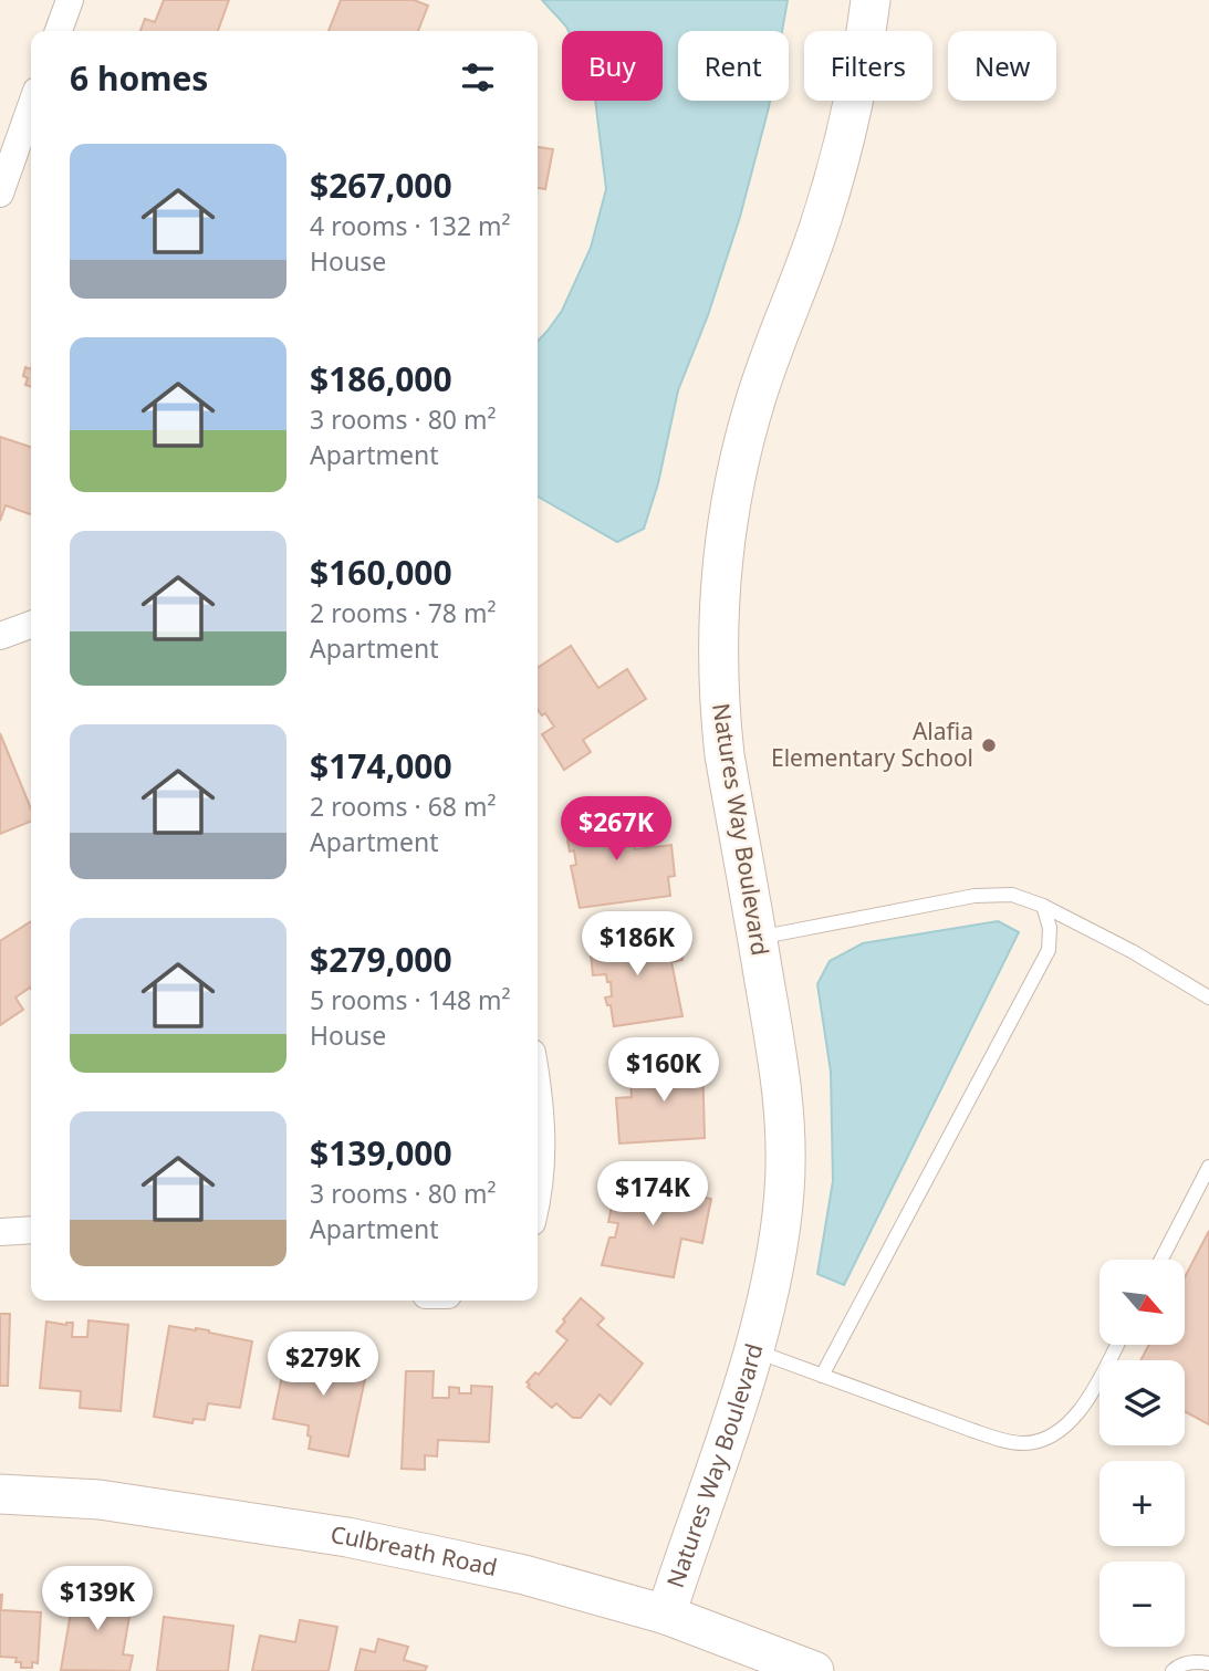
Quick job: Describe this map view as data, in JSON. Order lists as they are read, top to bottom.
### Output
{
  "streets": {
    "street": ["Natures Way Boulevard", "Culbreath Road"]
  },
  "crossings": [
    ["Natures Way Boulevard", "Culbreath Road"]
  ],
  "places": ["Alafia Elementary School"],
  "north": "bottom right",
  "page": {
    "chip": [
      "Buy",
      "Rent",
      "Filters",
      "New"
    ],
    "heading": "6 homes",
    "list": [
      {
        "name": "$267,000",
        "note": "4 rooms · 132 m² · House"
      },
      {
        "name": "$186,000",
        "note": "3 rooms · 80 m² · Apartment"
      },
      {
        "name": "$160,000",
        "note": "2 rooms · 78 m² · Apartment"
      },
      {
        "name": "$174,000",
        "note": "2 rooms · 68 m² · Apartment"
      },
      {
        "name": "$279,000",
        "note": "5 rooms · 148 m² · House"
      },
      {
        "name": "$139,000",
        "note": "3 rooms · 80 m² · Apartment"
      }
    ],
    "price": [
      "$267K",
      "$186K",
      "$160K",
      "$174K",
      "$279K",
      "$139K"
    ],
    "map_buttons": ["+", "−"]
  }
}
